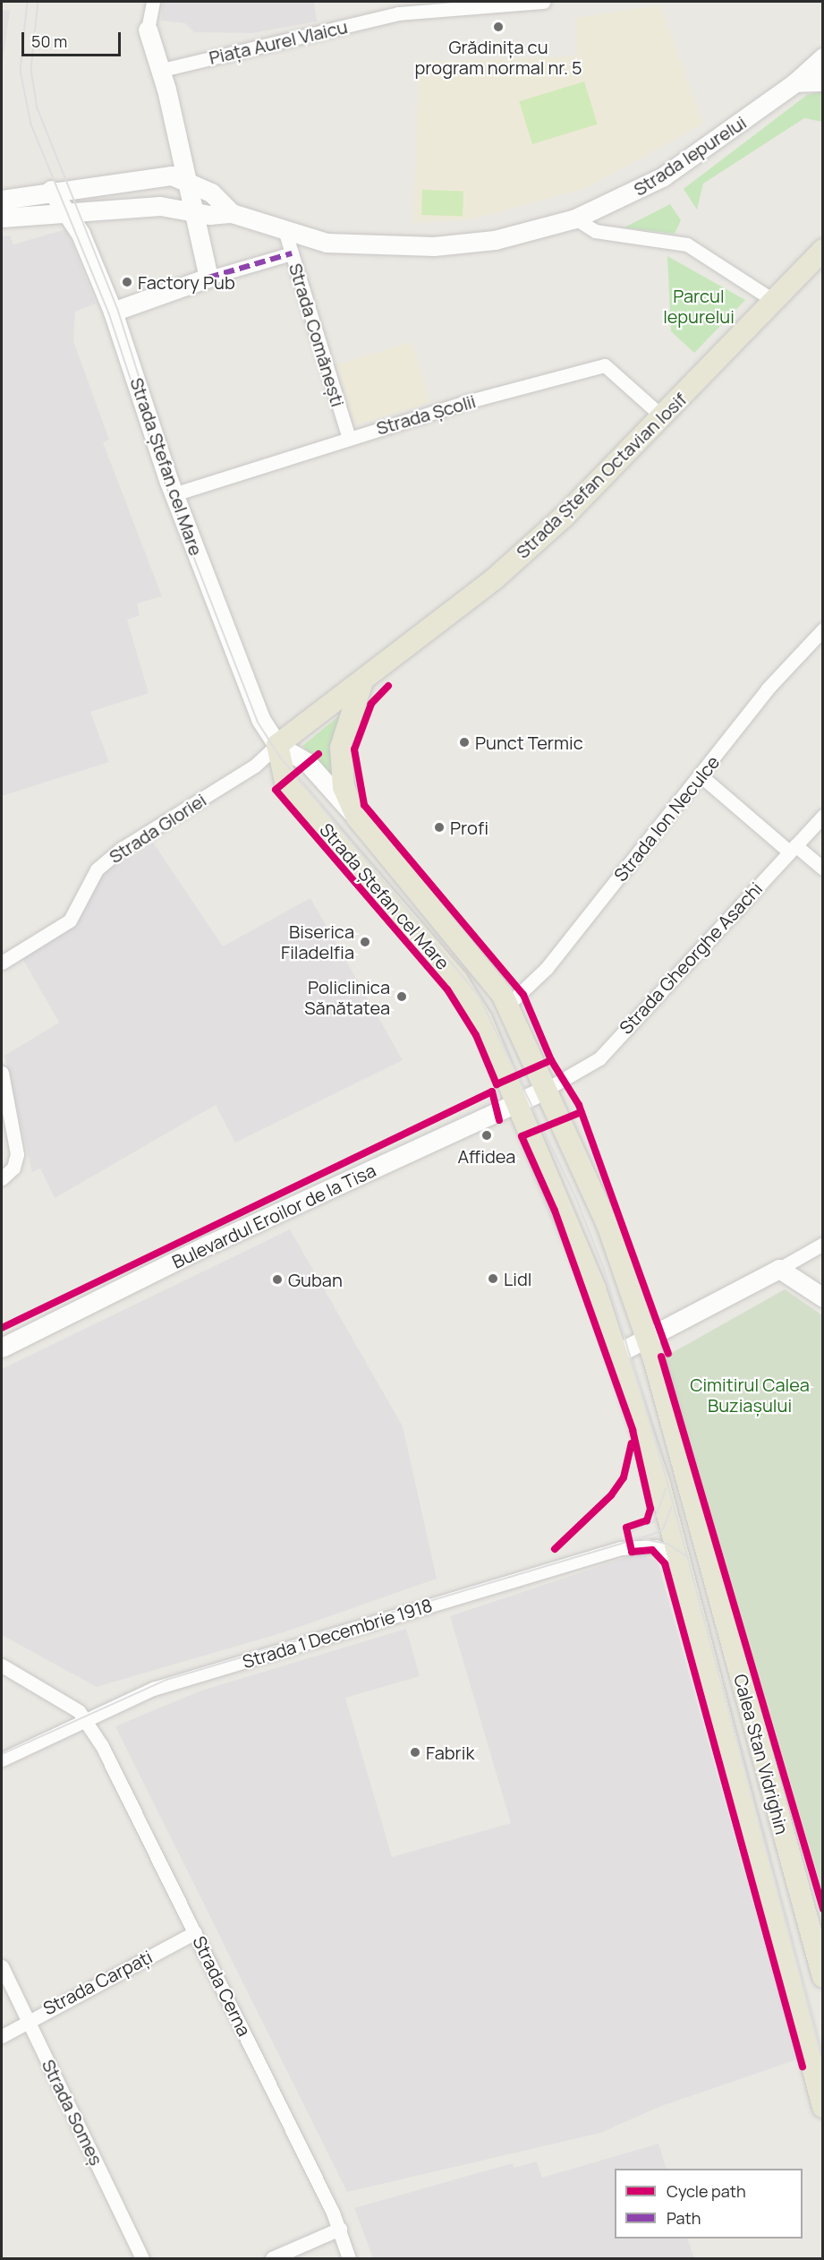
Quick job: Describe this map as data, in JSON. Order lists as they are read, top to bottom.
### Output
{
  "streets": {
    "main road": ["Strada Ștefan cel Mare", "Strada Ștefan Octavian Iosif", "Calea Stan Vidrighin"],
    "street": [
      "Piața Aurel Vlaicu",
      "Strada Iepurelui",
      "Strada Comănești",
      "Strada Școlii",
      "Strada Ion Neculce",
      "Strada Gloriei",
      "Strada Gheorghe Asachi",
      "Bulevardul Eroilor de la Tisa",
      "Strada 1 Decembrie 1918",
      "Strada Carpați",
      "Strada Cerna",
      "Strada Someș"
    ]
  },
  "crossings": [
    ["Strada Iepurelui", "Strada Comănești"],
    ["Strada Iepurelui", "Strada Ștefan cel Mare"],
    ["Strada Comănești", "Strada Școlii"],
    ["Strada Școlii", "Strada Ștefan cel Mare"],
    ["Strada Școlii", "Strada Ștefan Octavian Iosif"],
    ["Strada Ștefan cel Mare", "Strada Ștefan Octavian Iosif"],
    ["Strada Ștefan cel Mare", "Strada Ion Neculce"],
    ["Strada Ștefan cel Mare", "Strada Gloriei"],
    ["Strada Ștefan cel Mare", "Strada Gheorghe Asachi"],
    ["Strada Ștefan cel Mare", "Bulevardul Eroilor de la Tisa"],
    ["Strada Ștefan cel Mare", "Strada 1 Decembrie 1918"],
    ["Strada Ștefan cel Mare", "Calea Stan Vidrighin"],
    ["Strada Ștefan Octavian Iosif", "Strada Gloriei"],
    ["Strada Gheorghe Asachi", "Bulevardul Eroilor de la Tisa"],
    ["Strada 1 Decembrie 1918", "Calea Stan Vidrighin"],
    ["Strada 1 Decembrie 1918", "Strada Cerna"],
    ["Strada Carpați", "Strada Cerna"],
    ["Strada Carpați", "Strada Someș"]
  ],
  "parks": ["Parcul Iepurelui", "Cimitirul Calea Buziașului"],
  "places": [
    "Grădinița cu program normal nr. 5",
    "Factory Pub",
    "Punct Termic",
    "Profi",
    "Biserica Filadelfia",
    "Policlinica Sănătatea",
    "Affidea",
    "Lidl",
    "Guban",
    "Fabrik"
  ],
  "legend": ["Cycle path", "Path"],
  "scale_bar": "50 m"
}
